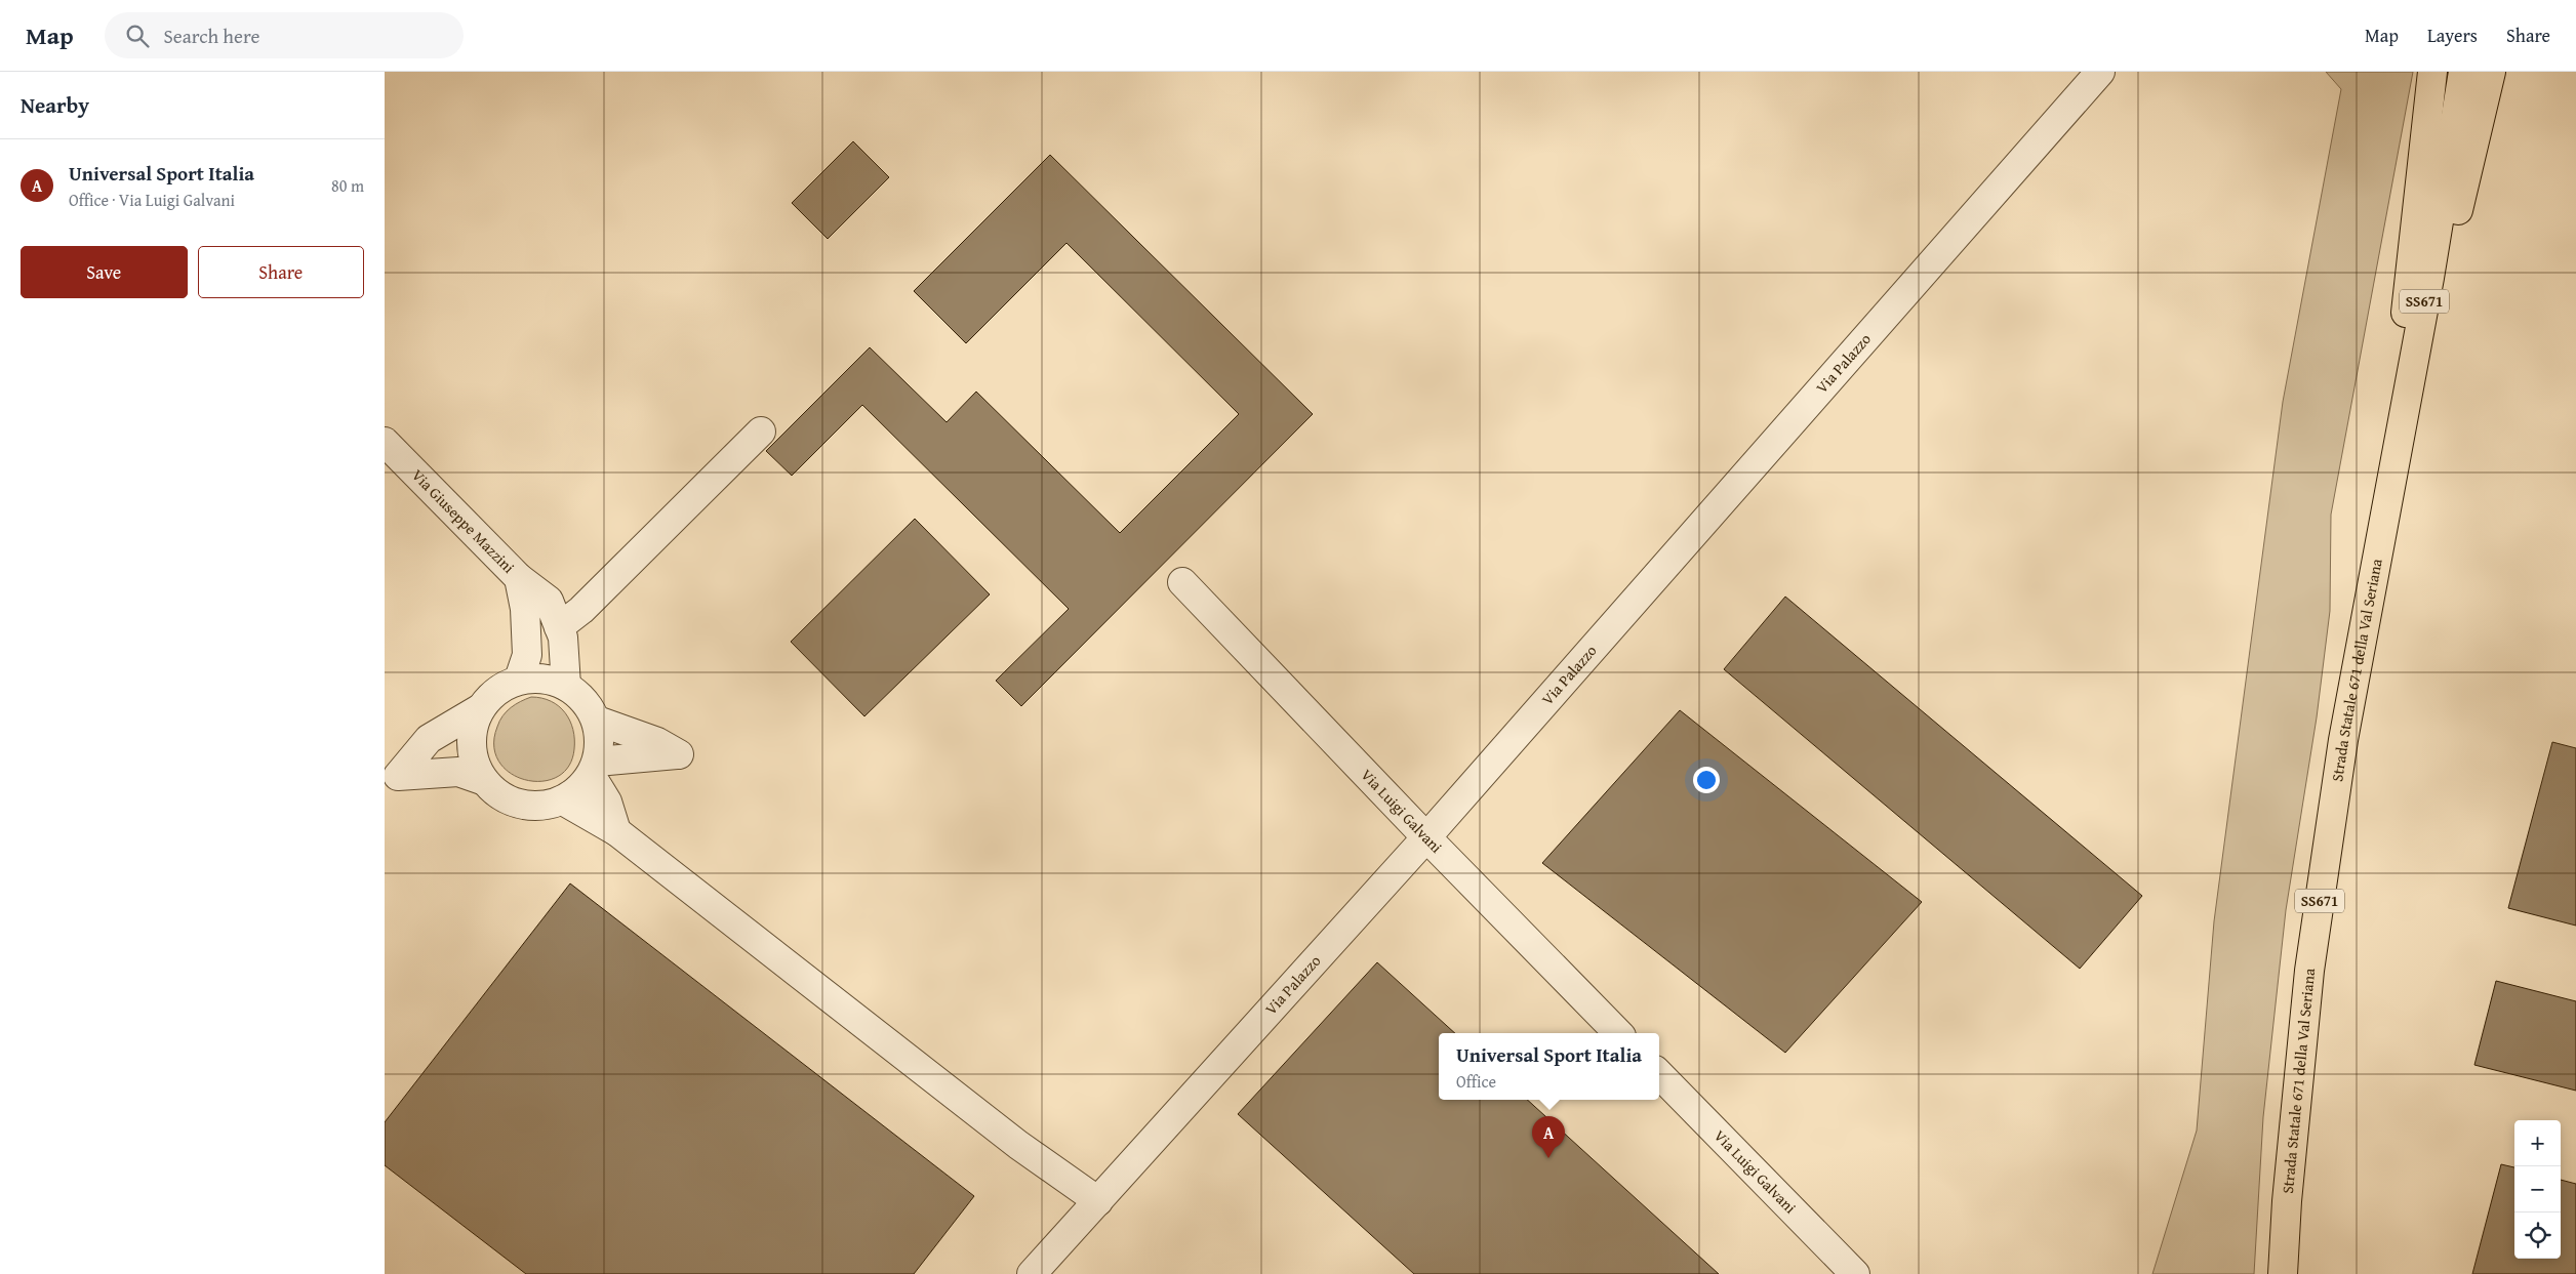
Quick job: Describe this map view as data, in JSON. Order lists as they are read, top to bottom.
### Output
{
  "streets": {
    "highway": ["SS671", "Strada Statale 671 della Val Seriana"],
    "street": ["Via Palazzo", "Via Giuseppe Mazzini", "Via Luigi Galvani"]
  },
  "crossings": [
    ["Via Palazzo", "Via Luigi Galvani"]
  ],
  "page": {
    "header": "Map",
    "search": "Search here",
    "nav": ["Map", "Layers", "Share"],
    "heading": "Nearby",
    "list": [
      {
        "mark": "A",
        "name": "Universal Sport Italia",
        "note": "Office · Via Luigi Galvani",
        "value": "80 m"
      }
    ],
    "buttons": ["Save", "Share"],
    "popup": ["Universal Sport Italia", "Office"],
    "pins": "A",
    "map_buttons": ["+", "−"]
  }
}
